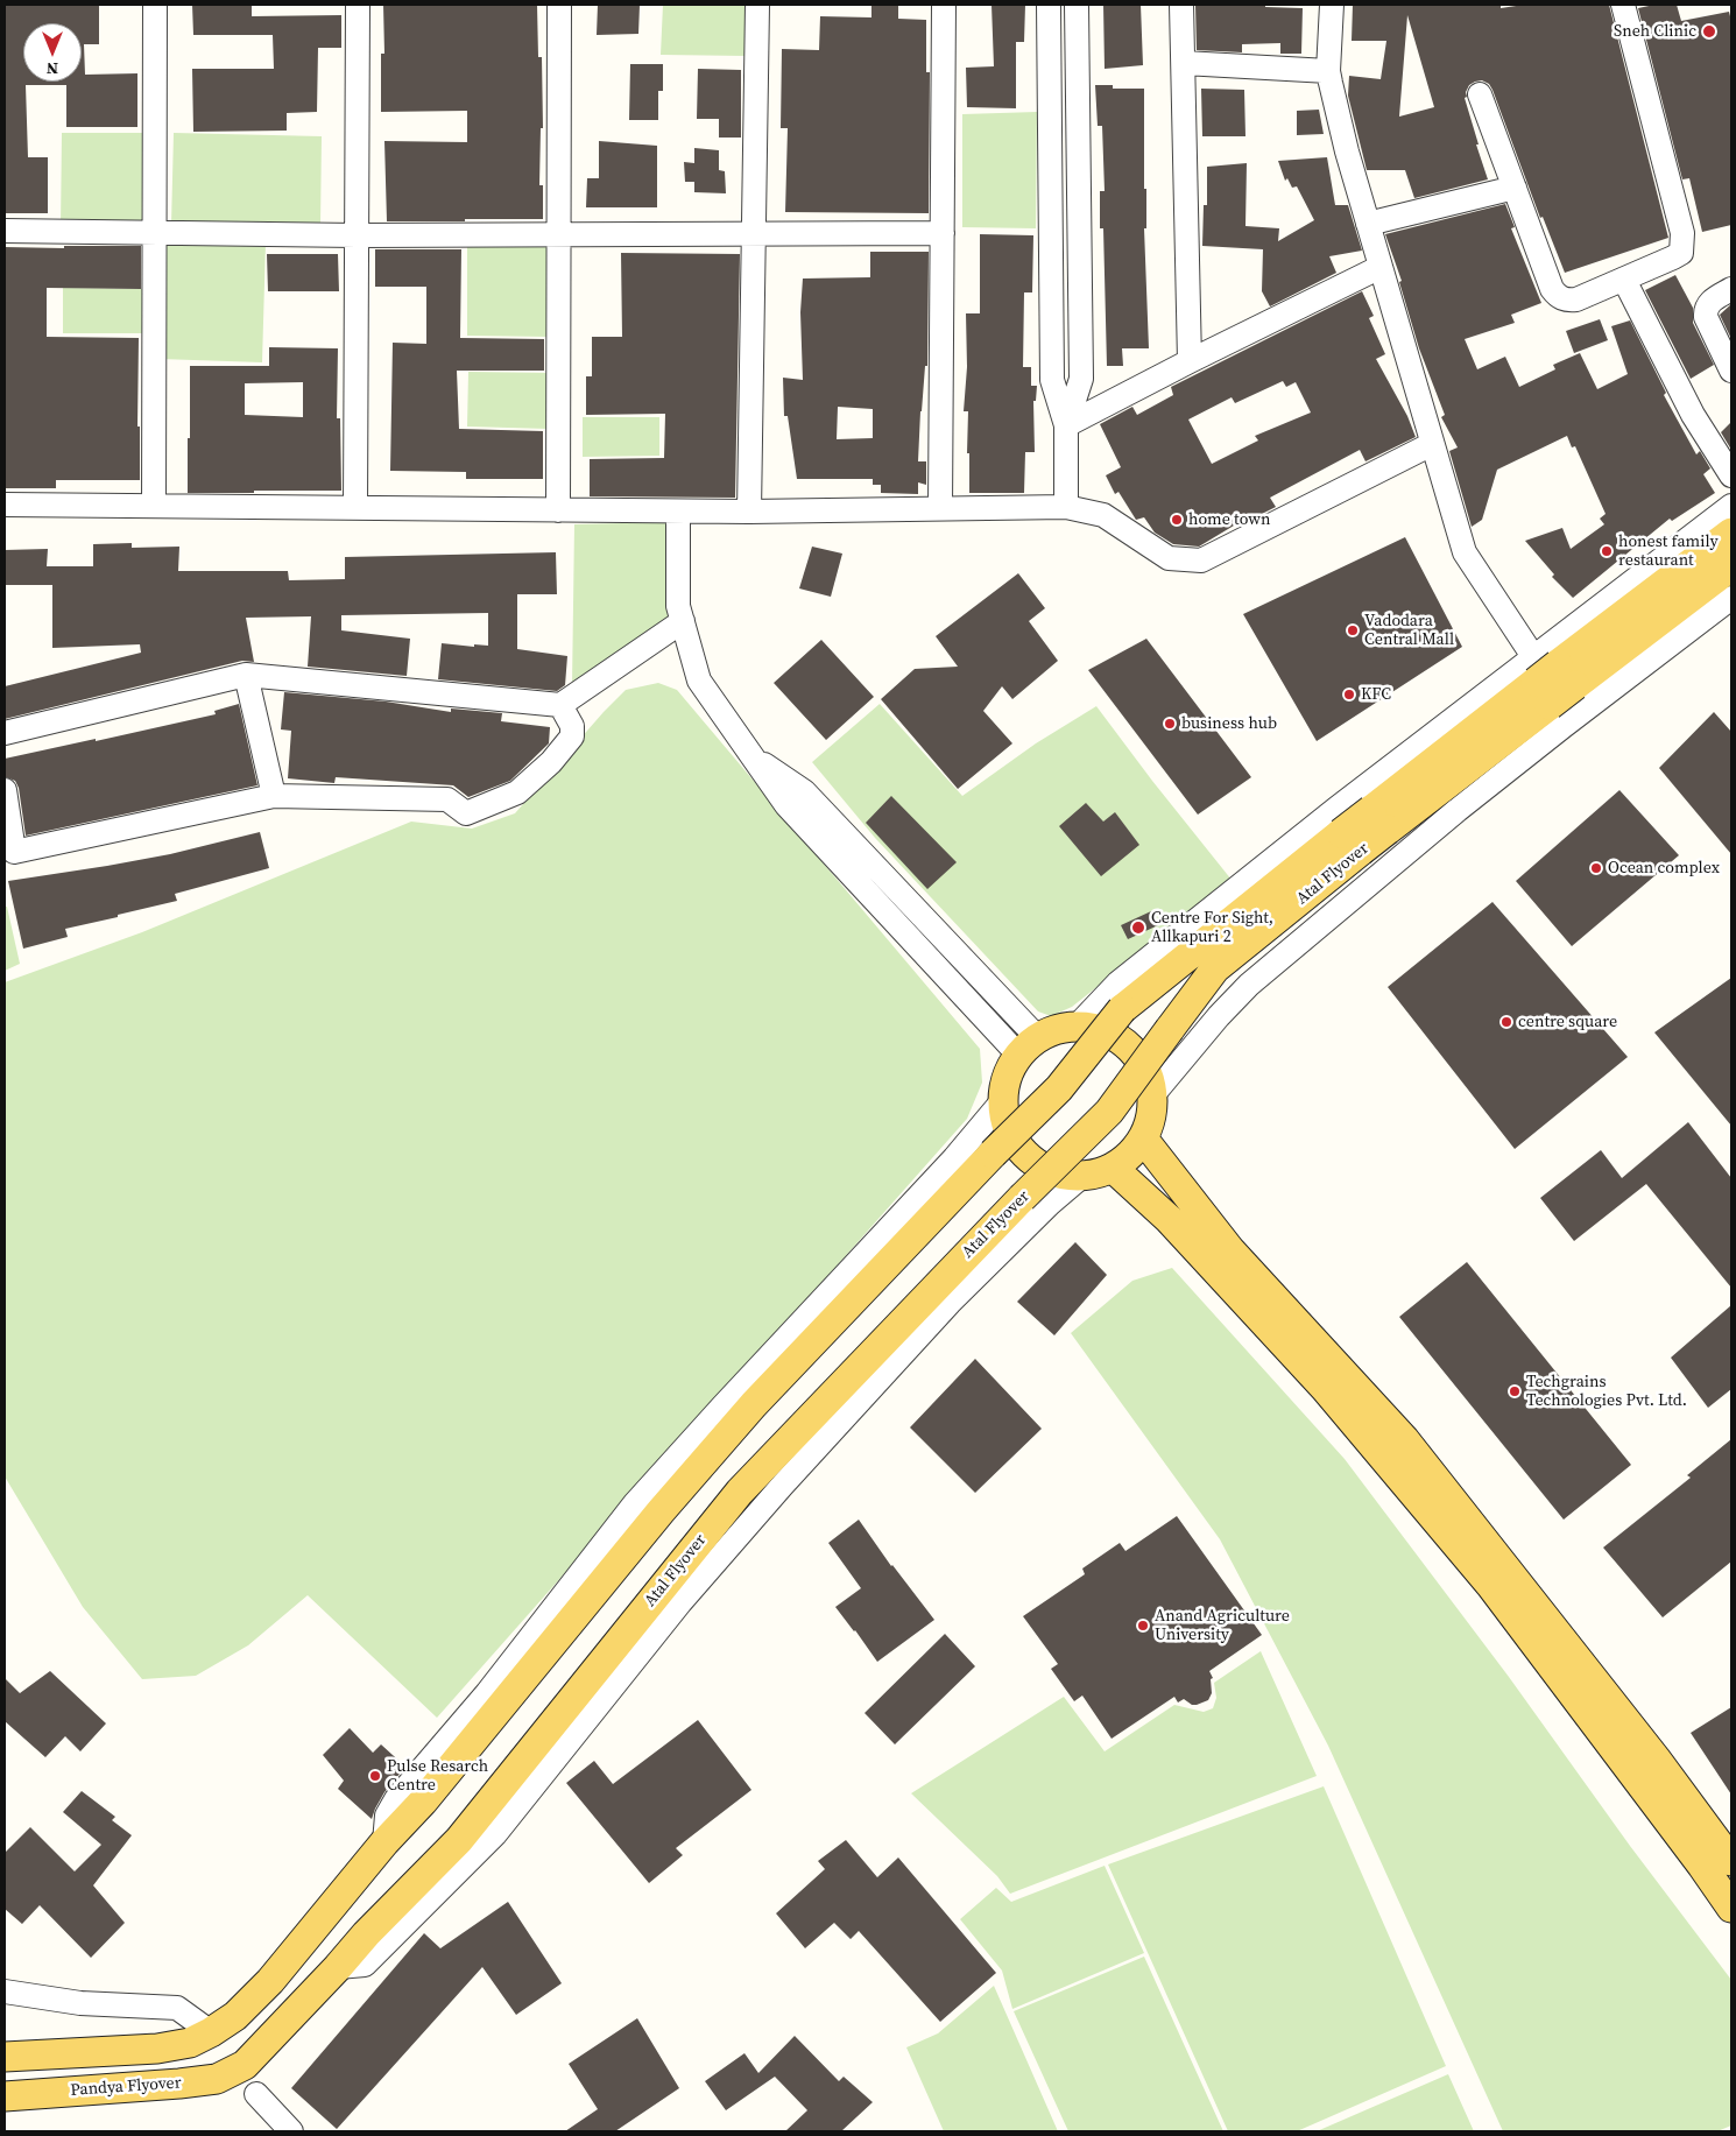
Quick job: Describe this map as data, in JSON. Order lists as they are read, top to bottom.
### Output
{
  "streets": {
    "main road": ["Atal Flyover", "Pandya Flyover"]
  },
  "crossings": [
    ["Atal Flyover", "Pandya Flyover"]
  ],
  "places": [
    "Sneh Clinic",
    "home town",
    "honest family restaurant",
    "Vadodara Central Mall",
    "KFC",
    "business hub",
    "Ocean complex",
    "Centre For Sight, Allkapuri 2",
    "centre square",
    "Techgrains Technologies Pvt. Ltd.",
    "Anand Agriculture University",
    "Pulse Resarch Centre"
  ],
  "north": "bottom"
}
